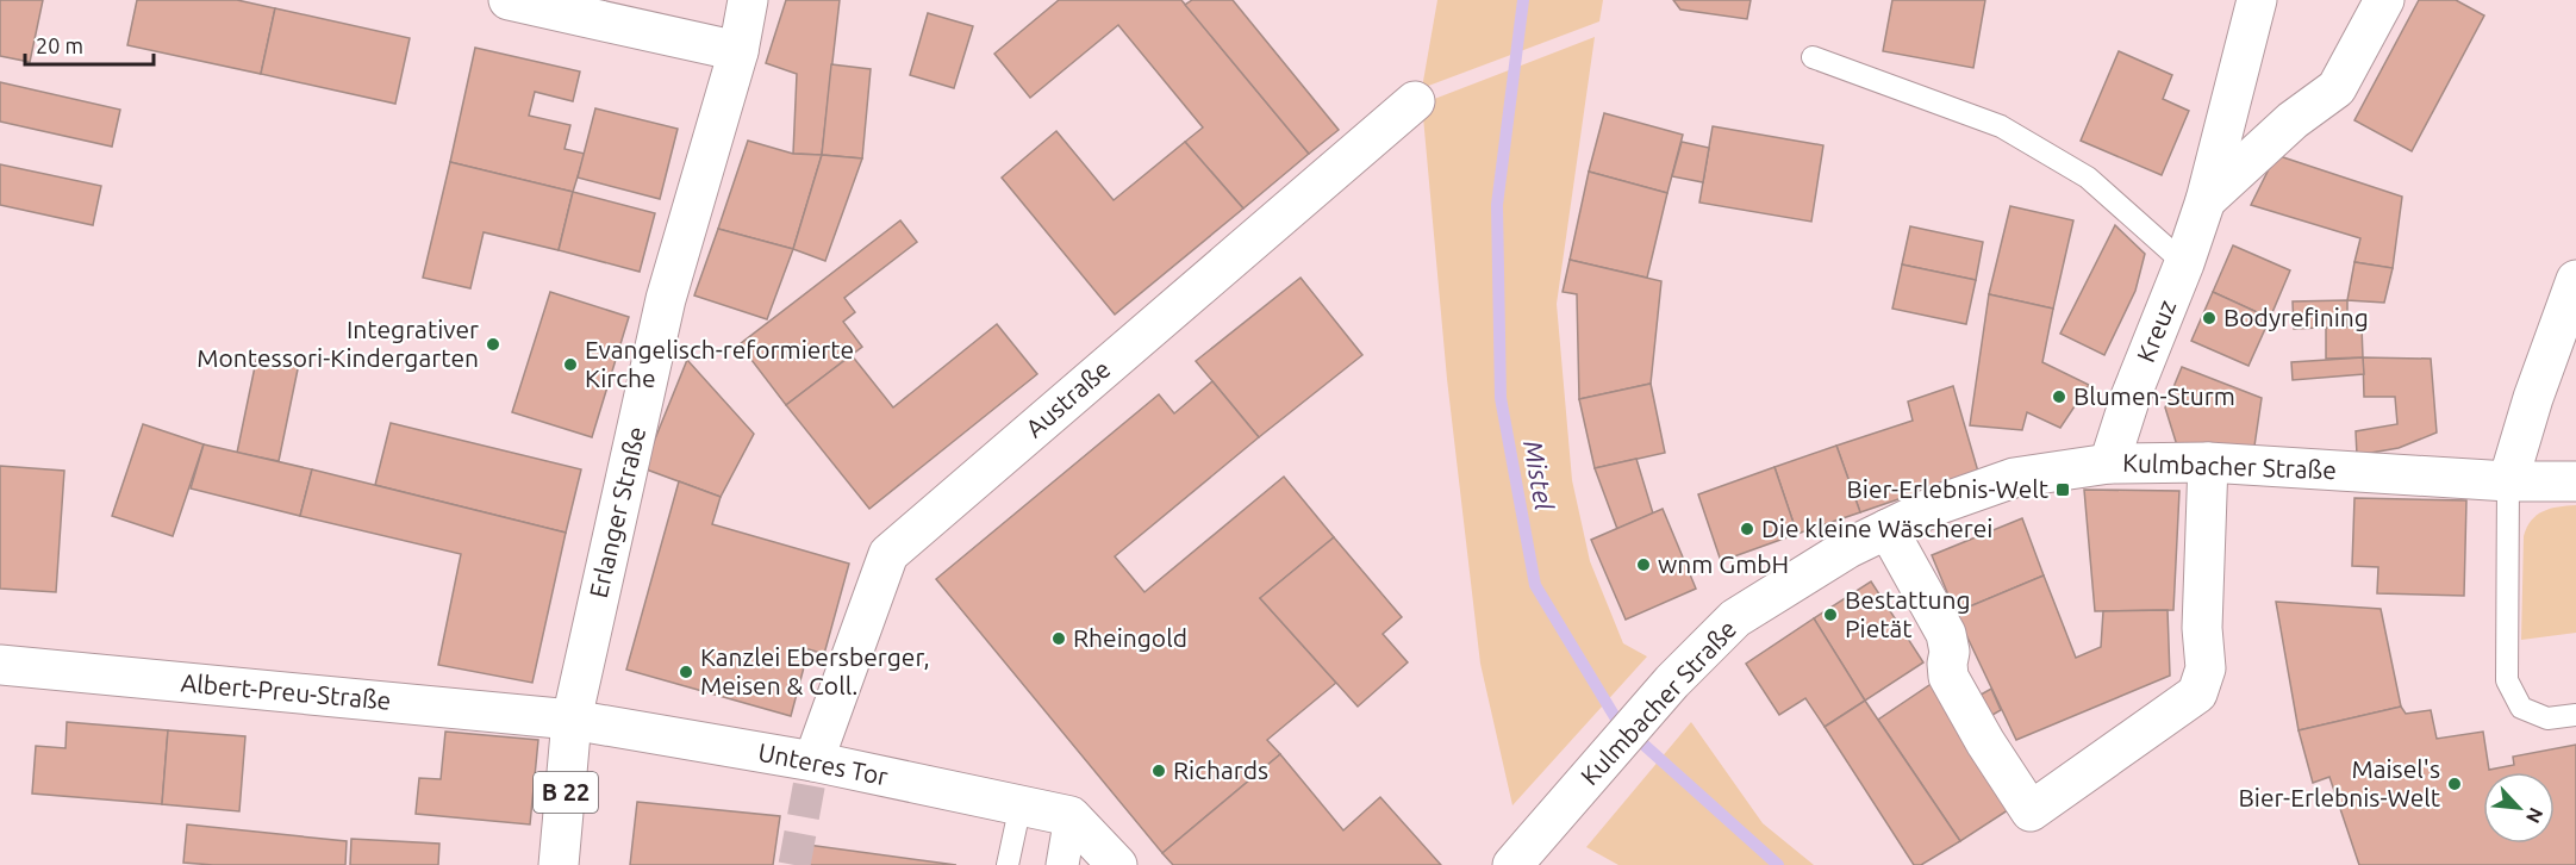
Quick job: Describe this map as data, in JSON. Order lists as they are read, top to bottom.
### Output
{
  "streets": {
    "street": [
      "Kreuz",
      "Austraße",
      "Kulmbacher Straße",
      "Erlanger Straße",
      "Albert-Preu-Straße",
      "Unteres Tor",
      "B 22"
    ]
  },
  "crossings": [
    ["Kreuz", "Kulmbacher Straße"],
    ["Austraße", "Unteres Tor"],
    ["Erlanger Straße", "Albert-Preu-Straße"],
    ["Erlanger Straße", "Unteres Tor"],
    ["Albert-Preu-Straße", "Unteres Tor"]
  ],
  "water": ["Mistel"],
  "places": {
    "other": [
      "Bodyrefining",
      "Integrativer Montessori-Kindergarten",
      "Evangelisch-reformierte Kirche",
      "Blumen-Sturm",
      "Die kleine Wäscherei",
      "wnm GmbH",
      "Bestattung Pietät",
      "Rheingold",
      "Kanzlei Ebersberger, Meisen & Coll.",
      "Richards",
      "Maisel's Bier-Erlebnis-Welt"
    ],
    "transit": ["Bier-Erlebnis-Welt"]
  },
  "scale_bar": "20 m",
  "north": "bottom right"
}
